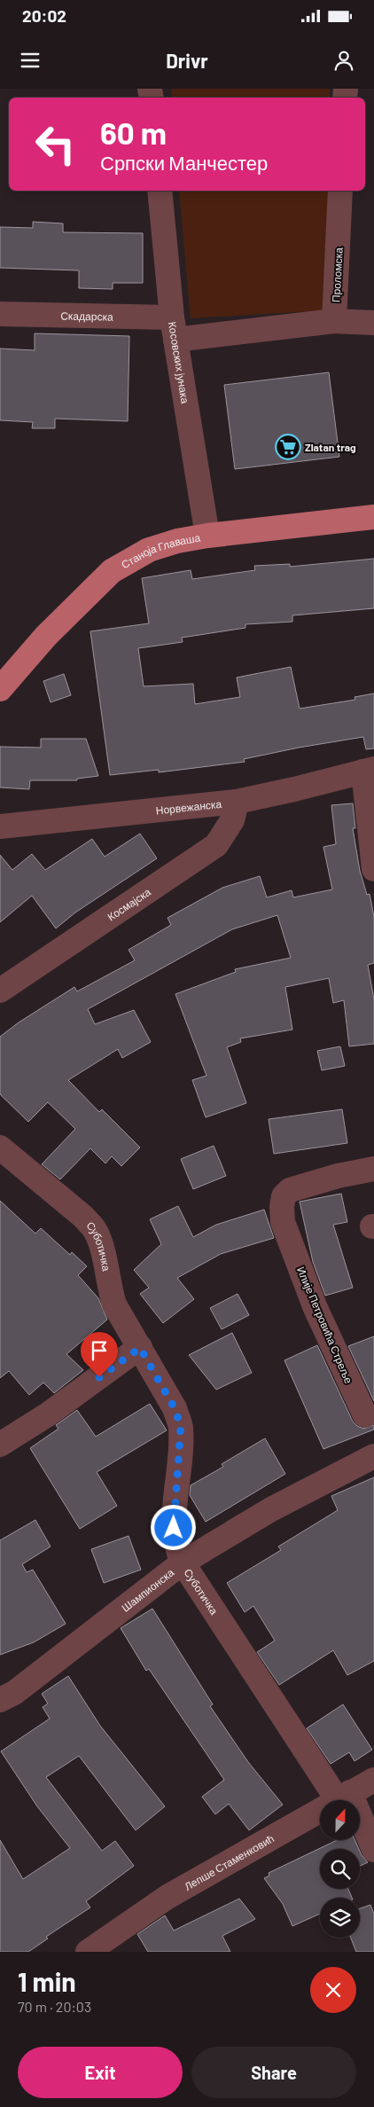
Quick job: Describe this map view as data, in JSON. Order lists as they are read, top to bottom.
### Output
{
  "streets": {
    "main road": ["Станоја Главаша"],
    "street": [
      "Проломска",
      "Скадарска",
      "Косовских јунака",
      "Норвежанска",
      "Космајска",
      "Суботичка",
      "Илије Петровића Стреље",
      "Шампионска",
      "Лепше Стаменковић"
    ]
  },
  "crossings": [
    ["Проломска", "Скадарска"],
    ["Скадарска", "Косовских јунака"],
    ["Косовских јунака", "Станоја Главаша"],
    ["Норвежанска", "Космајска"],
    ["Суботичка", "Шампионска"],
    ["Суботичка", "Лепше Стаменковић"]
  ],
  "places": {
    "supermarket": ["Zlatan trag"]
  },
  "north": "top",
  "page": {
    "status": "20:02",
    "header": "Drivr",
    "turn": ["60 m", "Српски Манчестер"],
    "heading": ["1 min", "70 m · 20:03"],
    "buttons": ["Exit", "Share"]
  }
}
